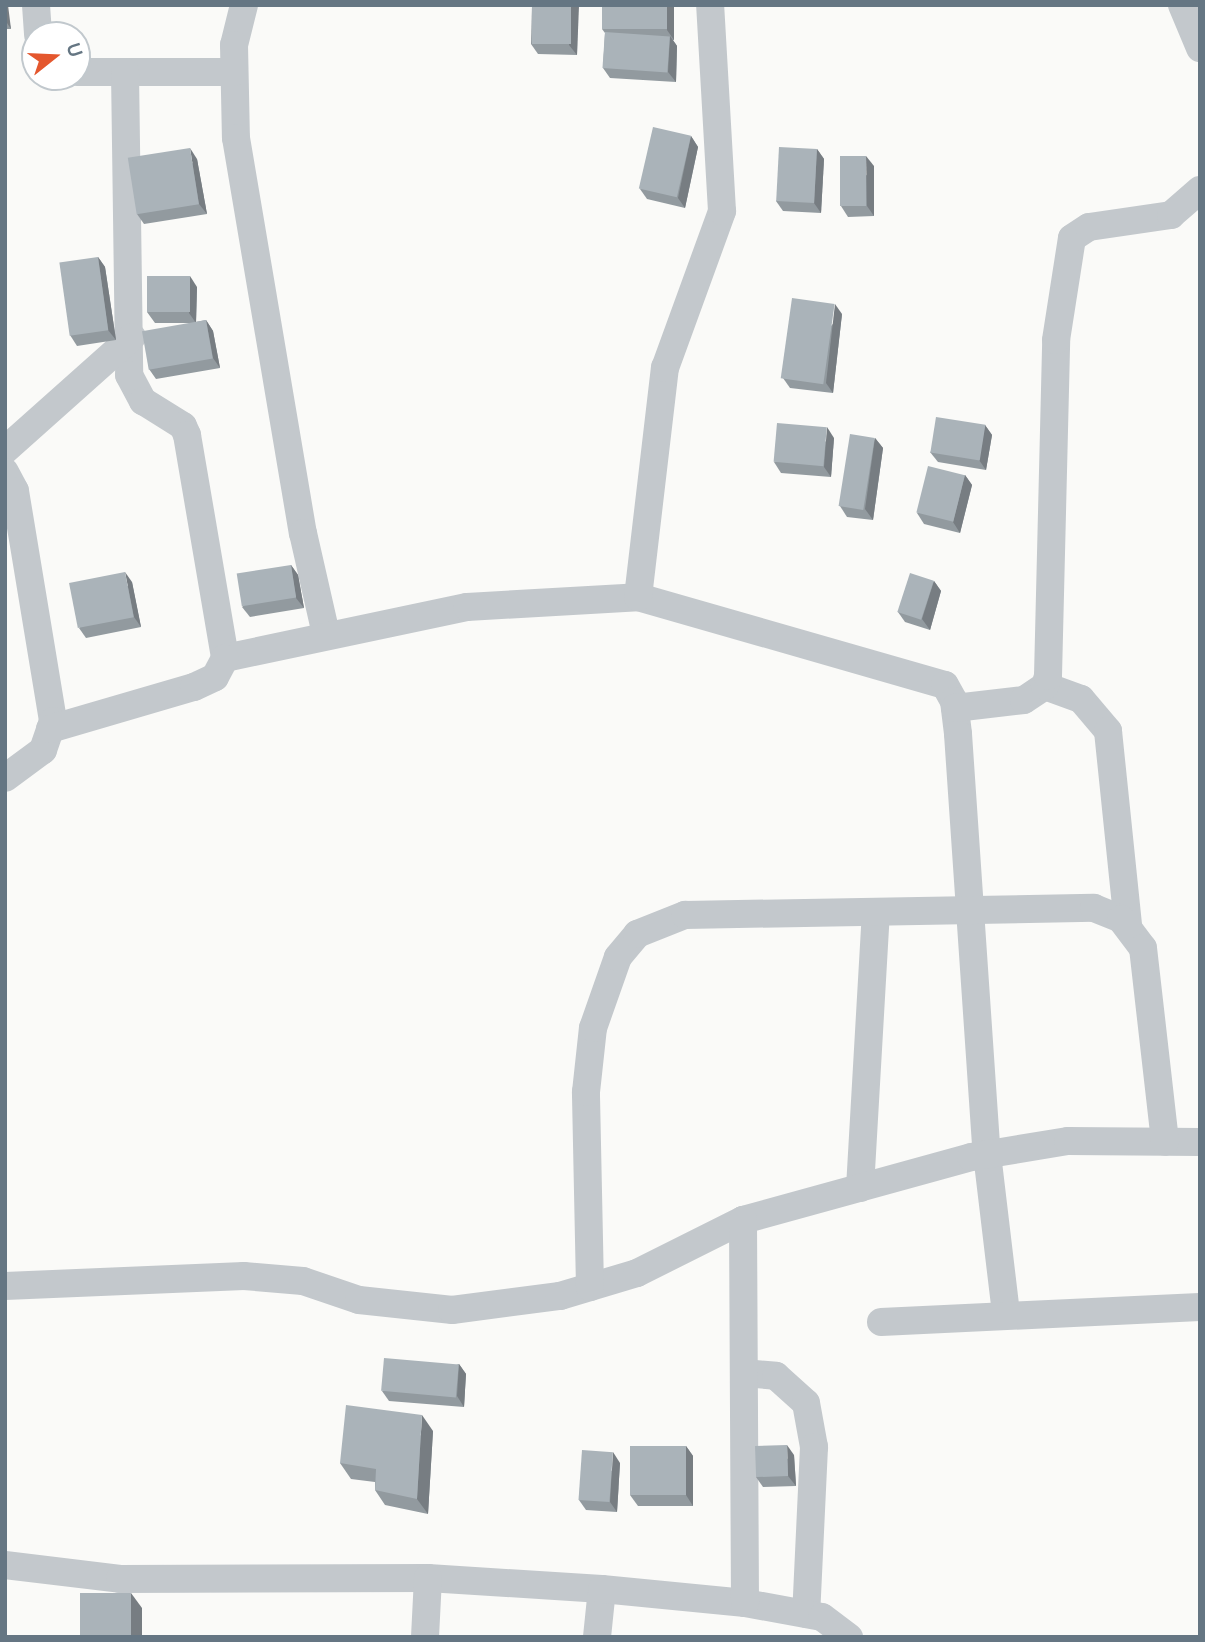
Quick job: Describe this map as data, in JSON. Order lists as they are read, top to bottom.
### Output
{
  "north": "right"
}
